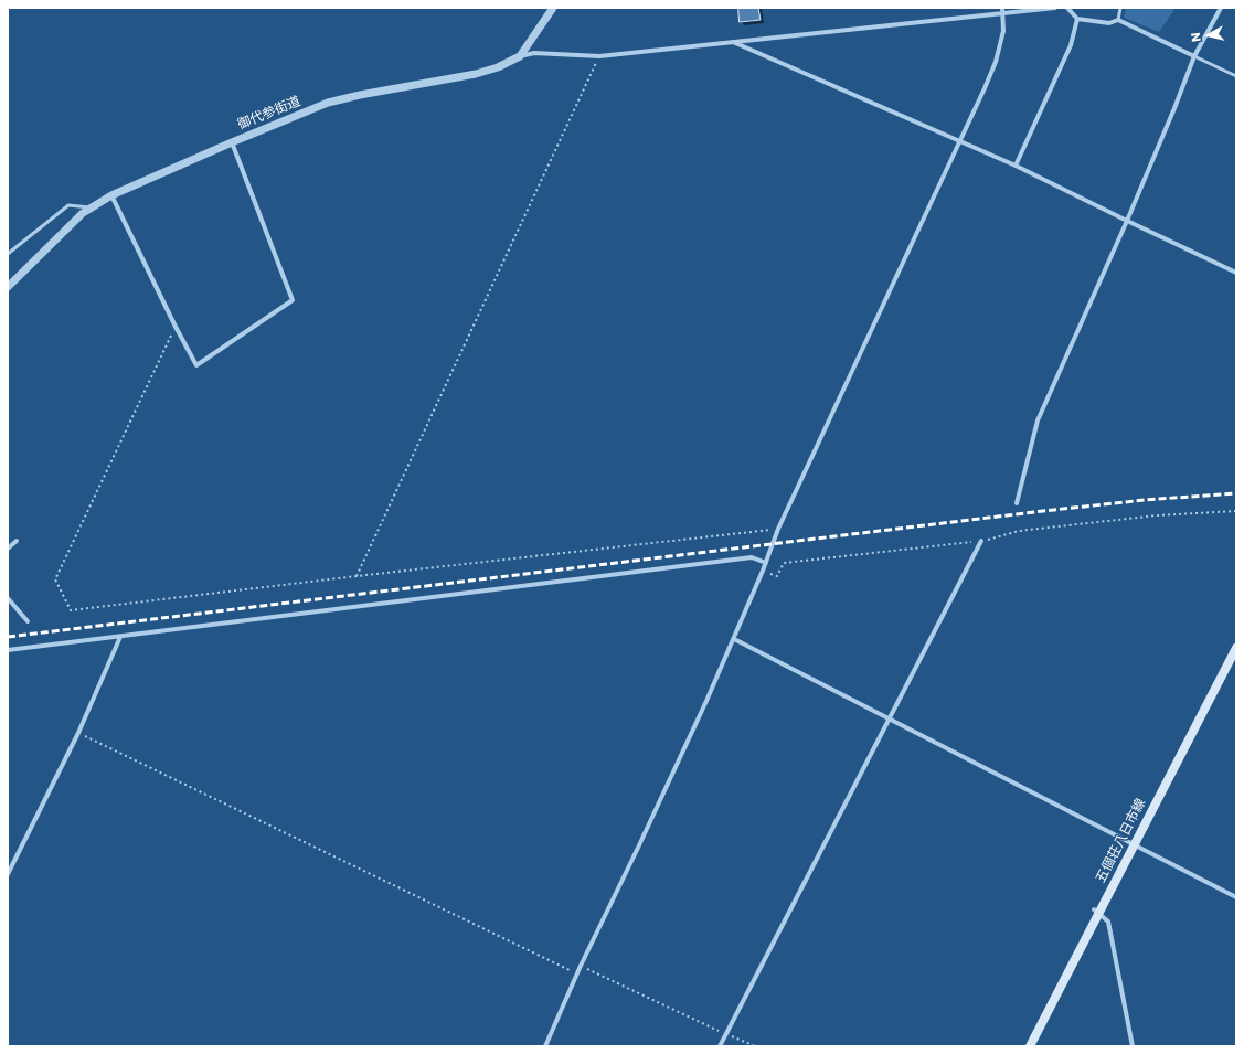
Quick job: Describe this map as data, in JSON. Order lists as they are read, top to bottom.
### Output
{
  "streets": {
    "main road": ["五個荘八日市線"],
    "street": ["御代参街道"]
  },
  "north": "left"
}
